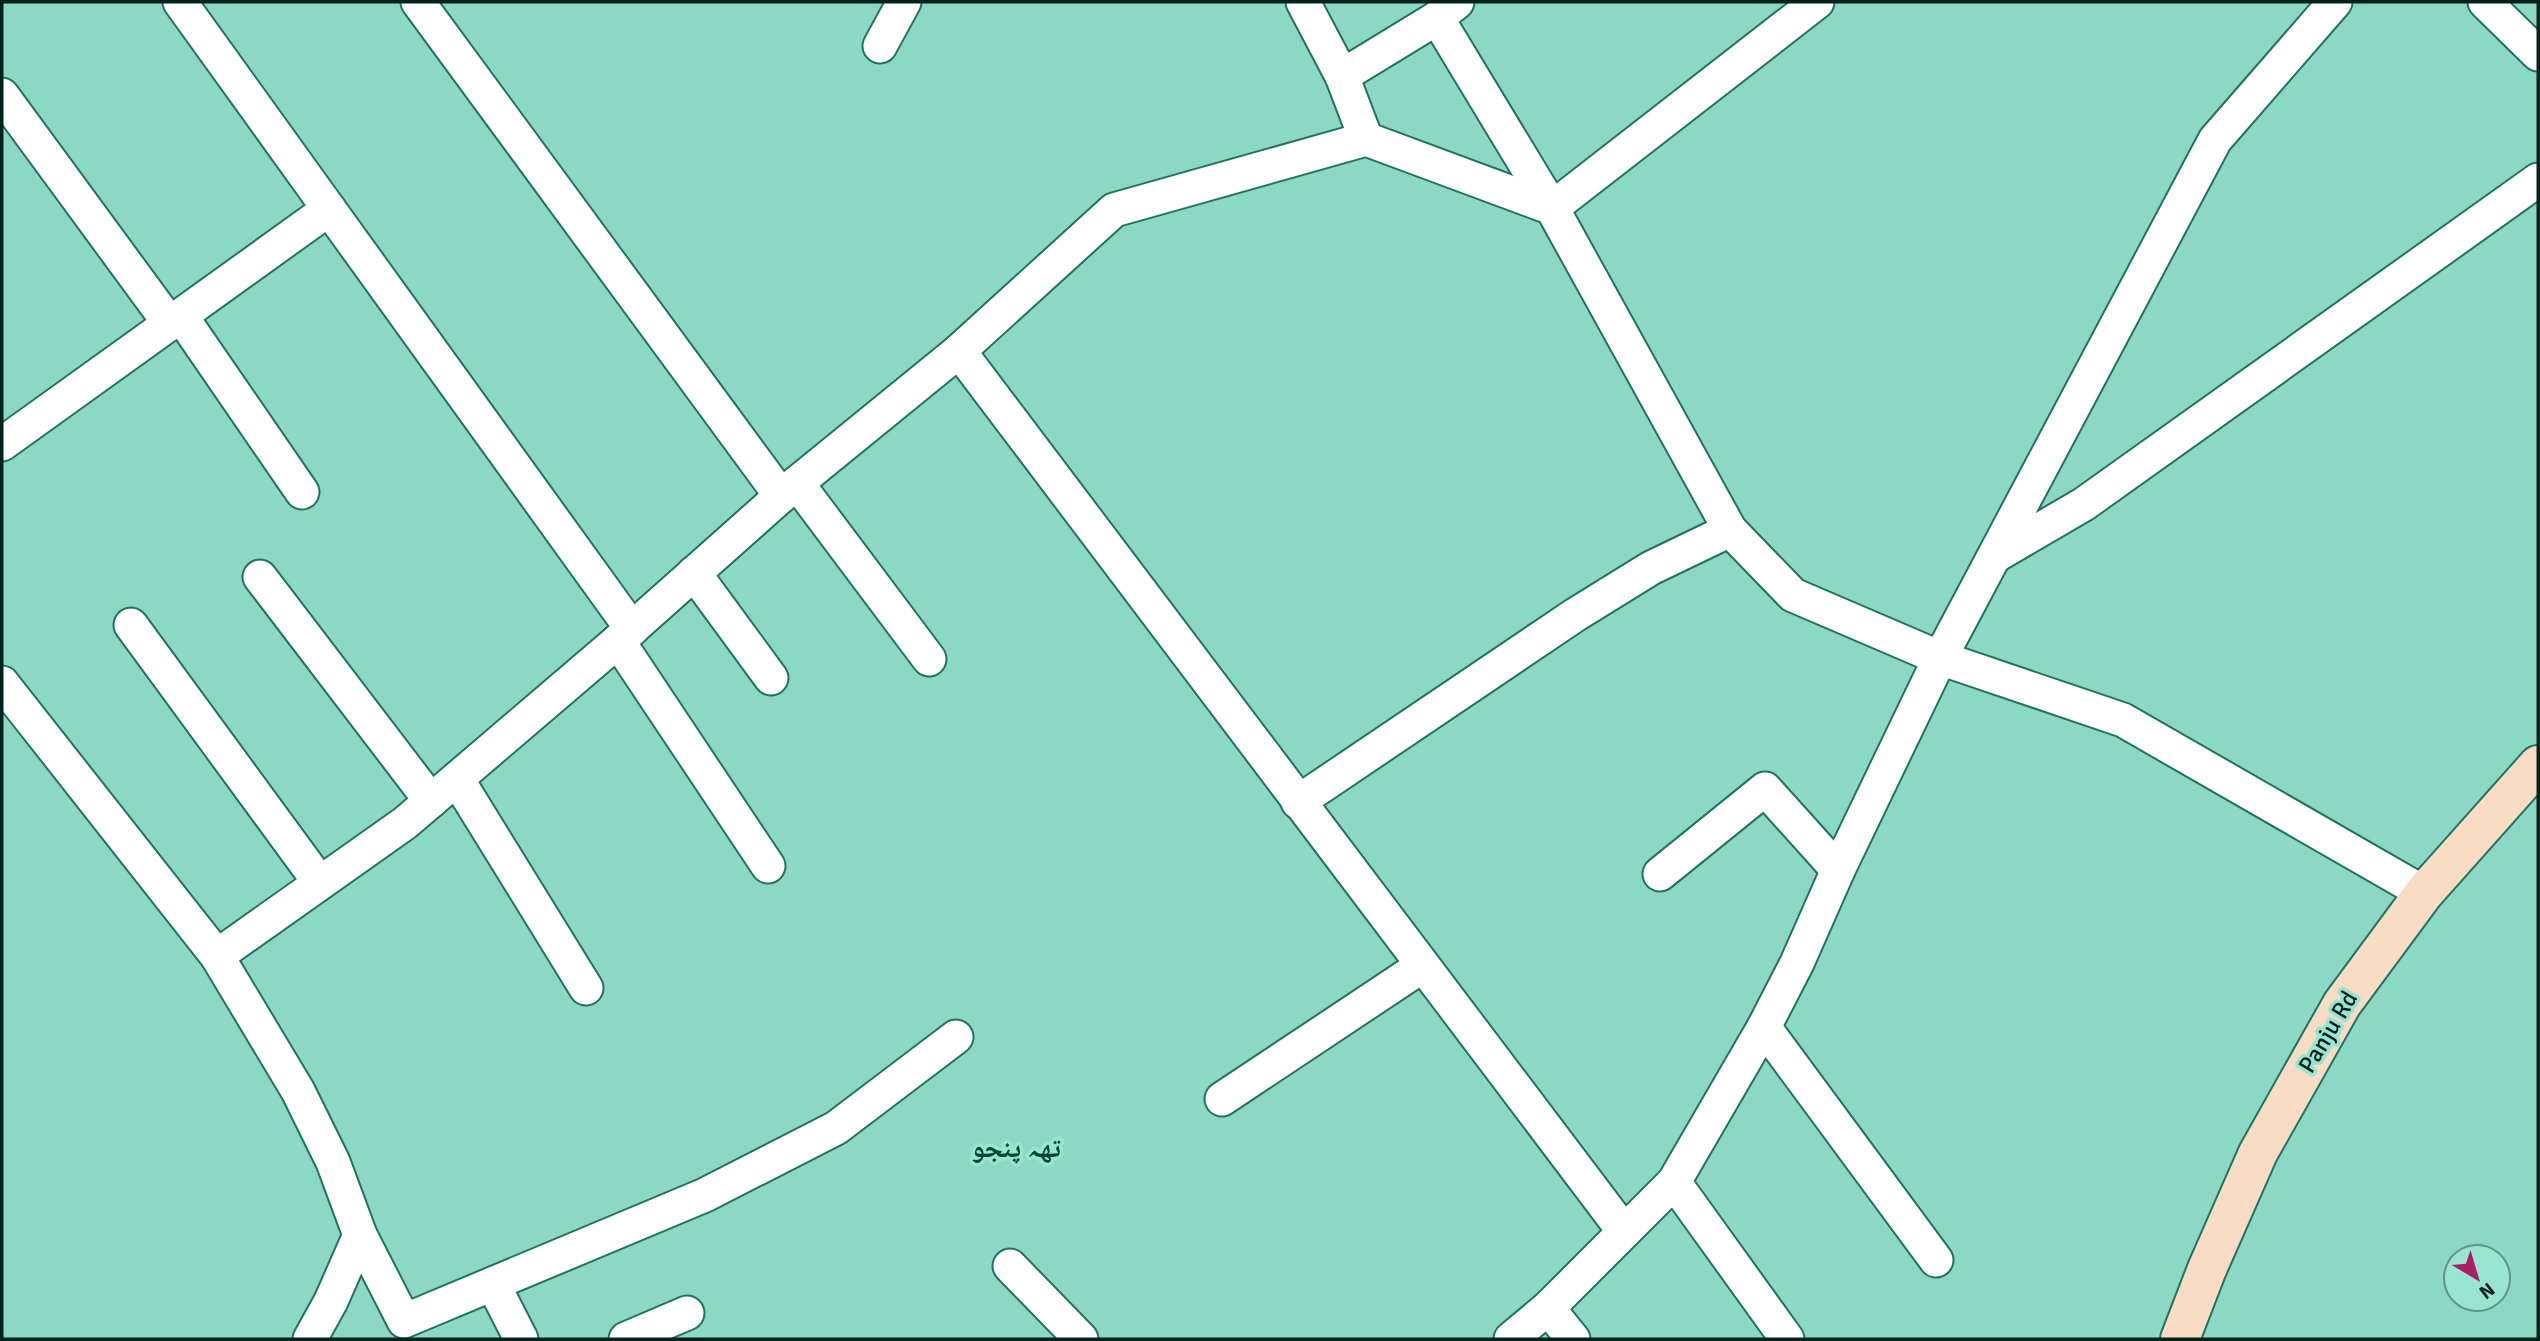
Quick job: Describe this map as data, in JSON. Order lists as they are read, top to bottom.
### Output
{
  "streets": {
    "street": ["Panju Rd"]
  },
  "districts": ["تھہ پنجو"],
  "north": "bottom right"
}
